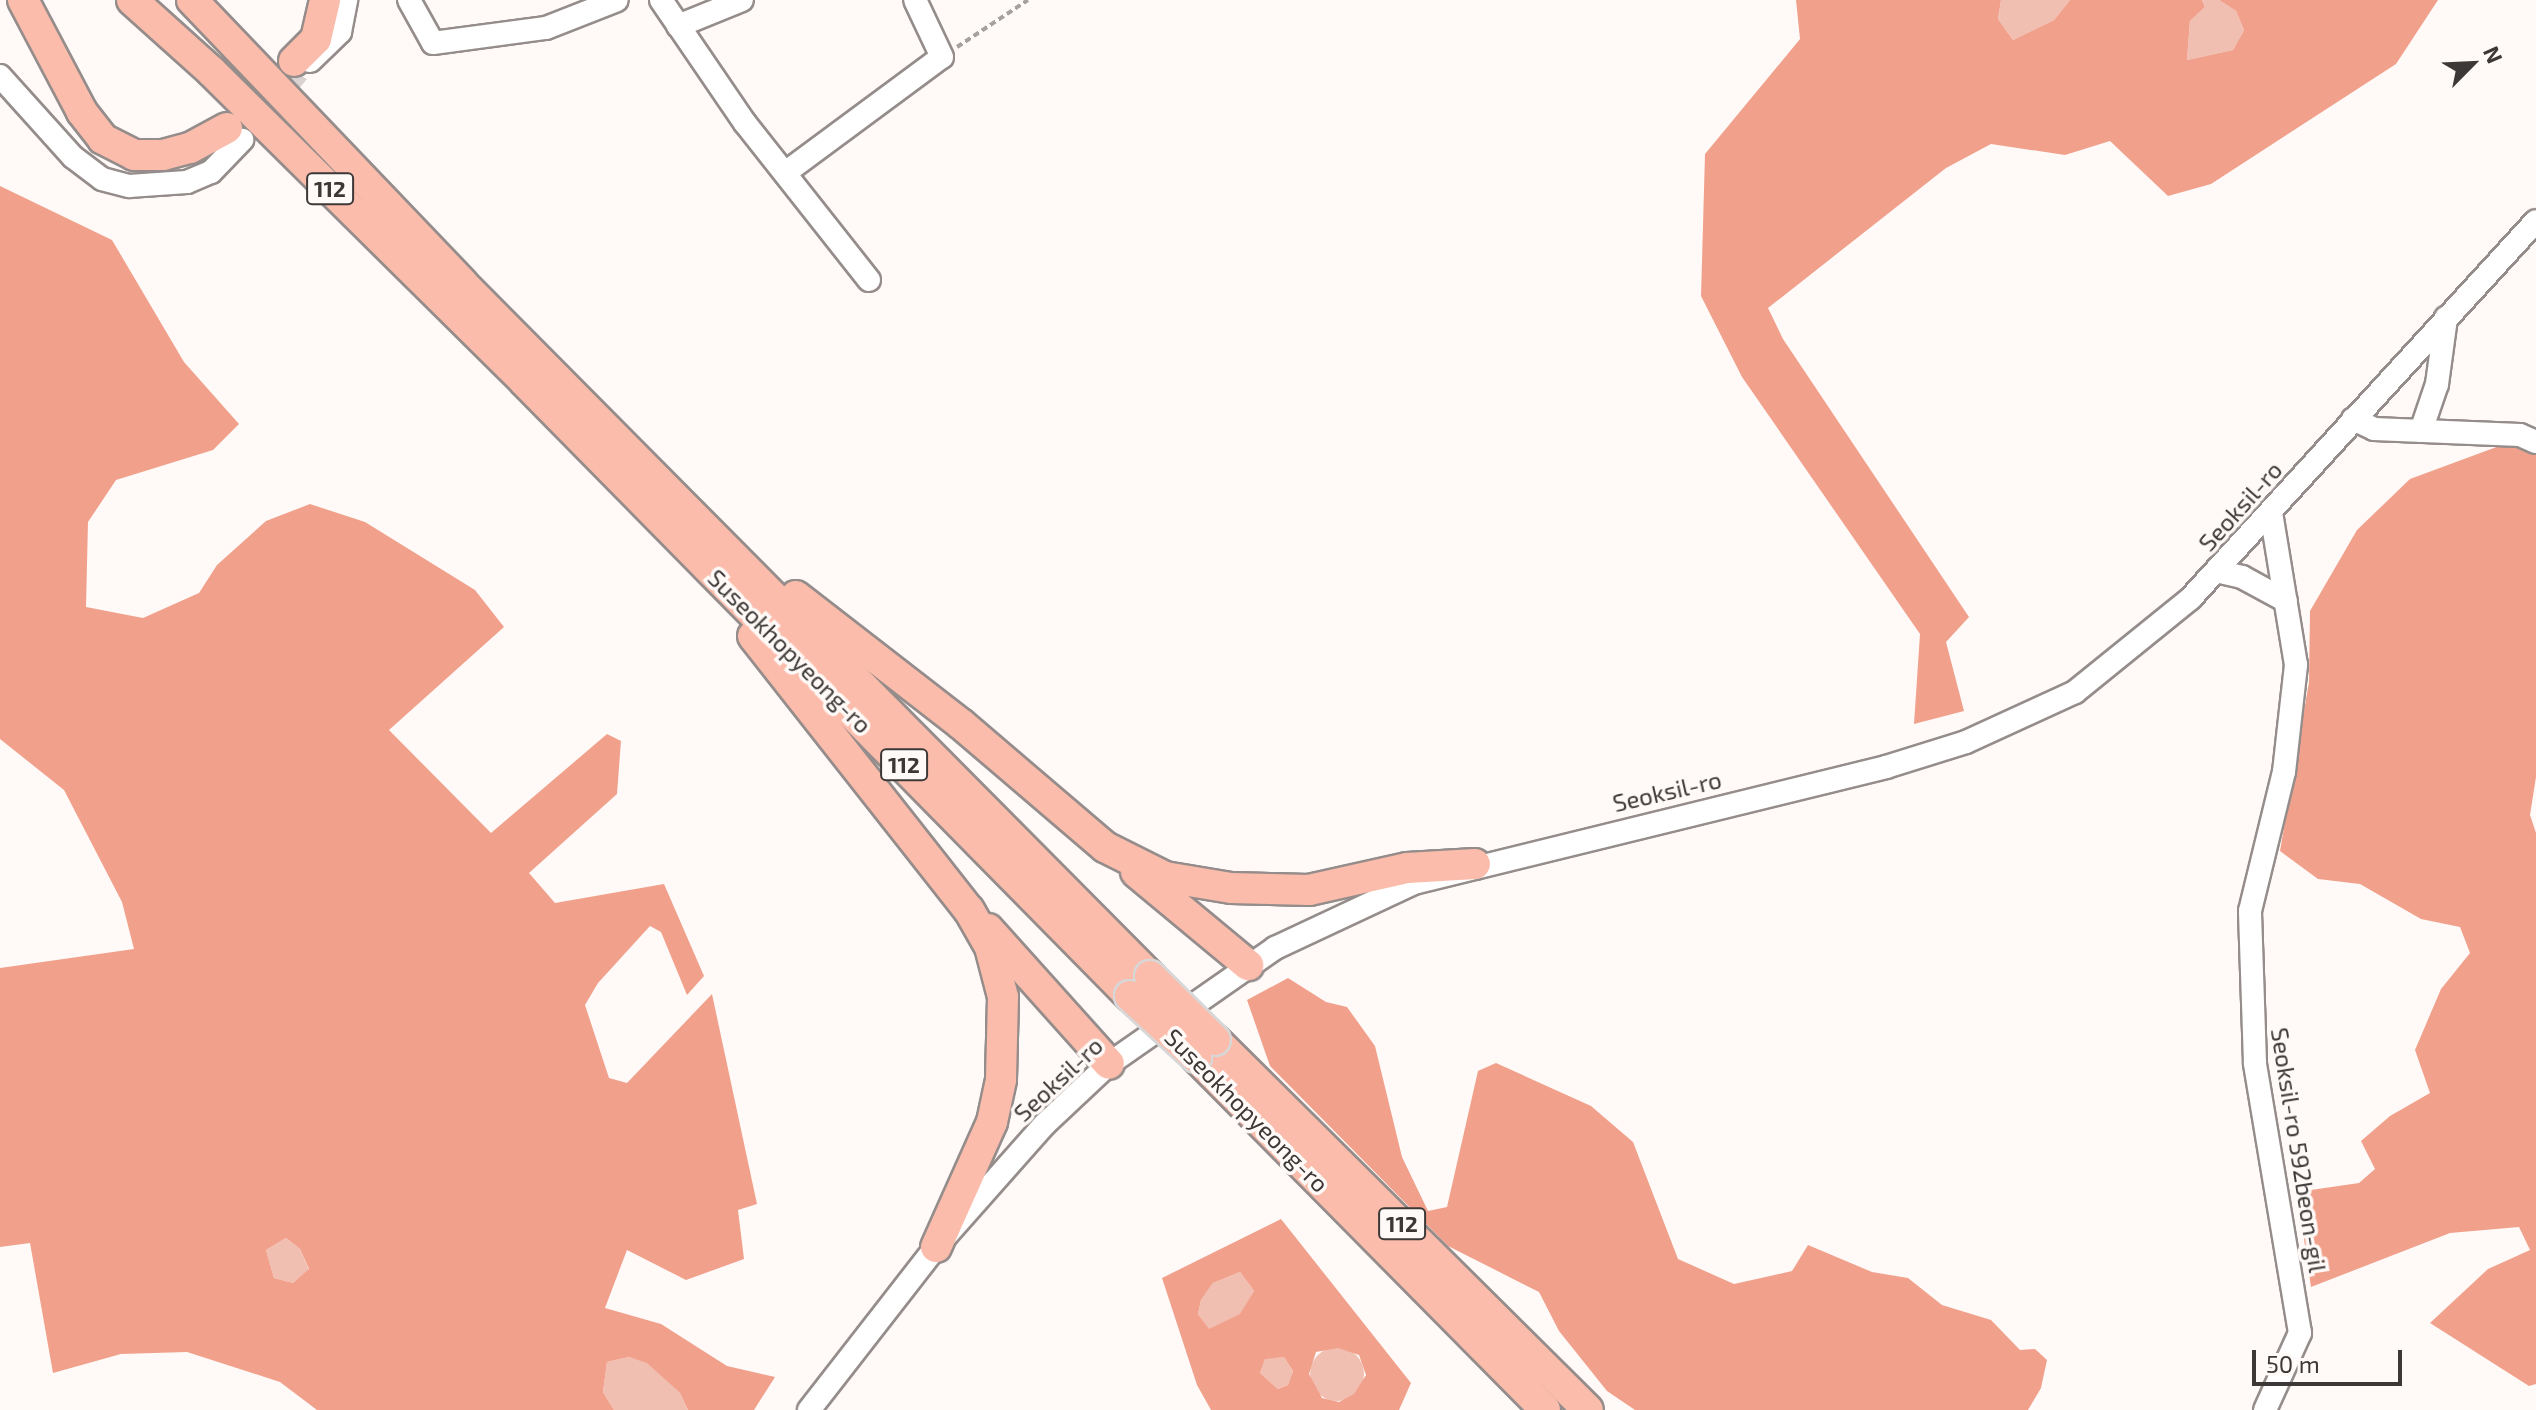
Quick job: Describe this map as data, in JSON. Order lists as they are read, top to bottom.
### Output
{
  "streets": {
    "highway": ["112", "Suseokhopyeong-ro"],
    "street": ["Seoksil-ro", "Seoksil-ro 592beon-gil"]
  },
  "crossings": [
    ["Seoksil-ro", "Seoksil-ro 592beon-gil"]
  ],
  "scale_bar": "50 m",
  "north": "top right"
}
